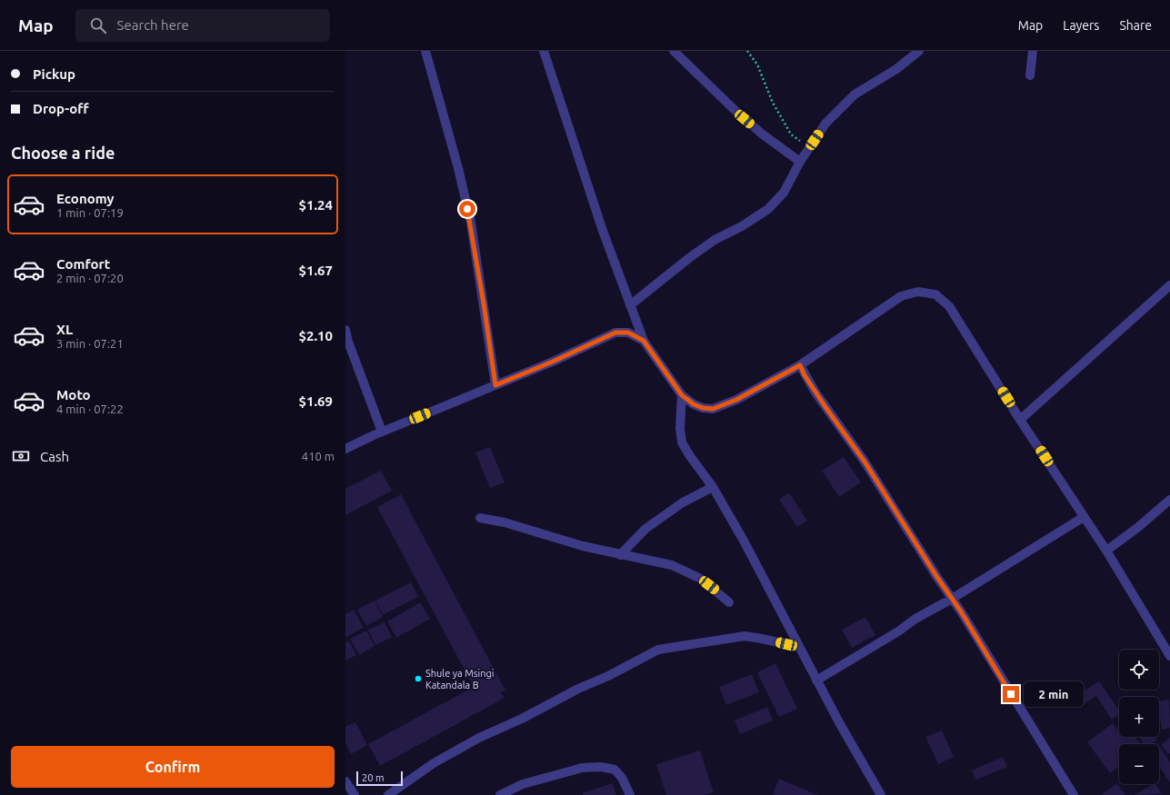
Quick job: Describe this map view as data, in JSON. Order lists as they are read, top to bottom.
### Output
{
  "places": ["Shule ya Msingi Katandala B"],
  "scale_bar": "20 m",
  "page": {
    "header": "Map",
    "search": "Search here",
    "nav": ["Map", "Layers", "Share"],
    "banner": ["Pickup", "Drop-off"],
    "heading": "Choose a ride",
    "list": [
      {
        "name": "Economy",
        "note": "1 min · 07:19",
        "value": "$1.24"
      },
      {
        "name": "Comfort",
        "note": "2 min · 07:20",
        "value": "$1.67"
      },
      {
        "name": "XL",
        "note": "3 min · 07:21",
        "value": "$2.10"
      },
      {
        "name": "Moto",
        "note": "4 min · 07:22",
        "value": "$1.69"
      }
    ],
    "pay": ["Cash", "410 m"],
    "map_buttons": ["+", "−"],
    "bubble": "2 min",
    "buttons": "Confirm",
    "scale": "20 m"
  }
}
